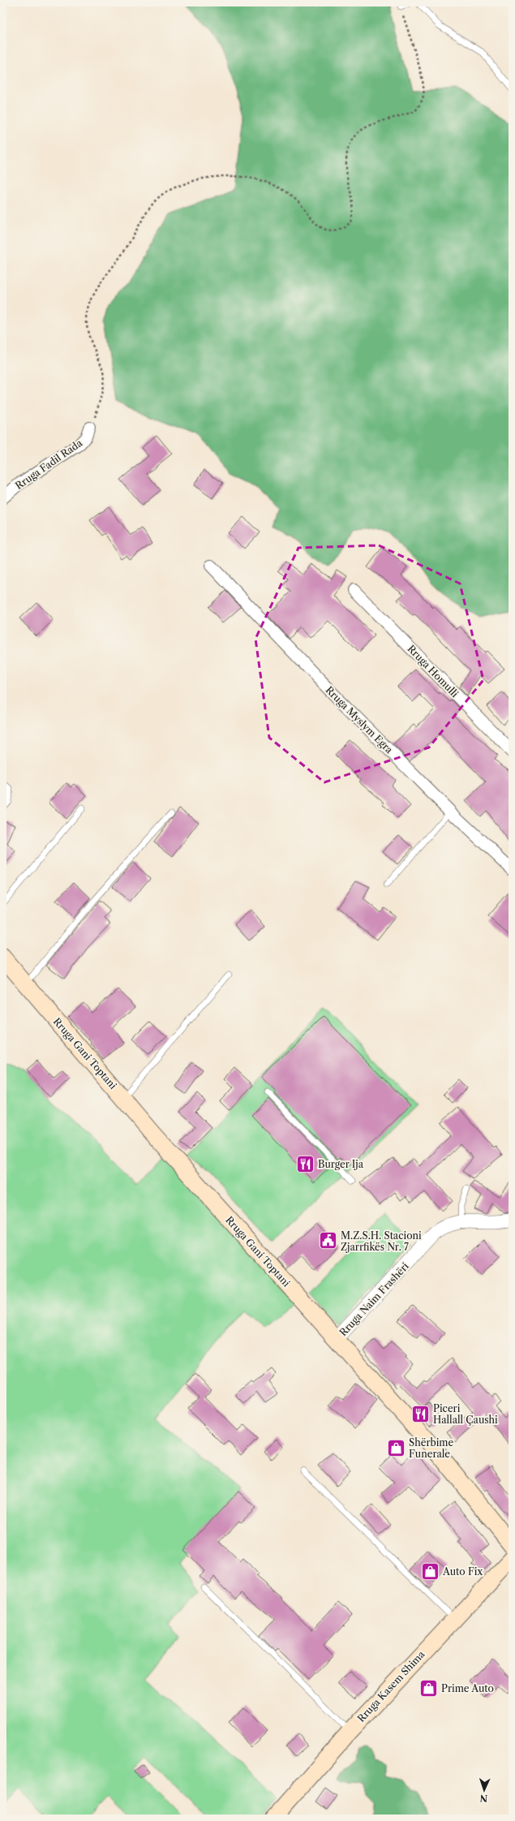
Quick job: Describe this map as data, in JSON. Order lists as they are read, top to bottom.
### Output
{
  "streets": {
    "main road": ["Rruga Gani Toptani", "Rruga Kasem Shima"],
    "street": [
      "Rruga Fadil Rada",
      "Rruga Homulli",
      "Rruga Myslym Egra",
      "Rruga Naim Frashëri"
    ]
  },
  "crossings": [
    ["Rruga Gani Toptani", "Rruga Naim Frashëri"]
  ],
  "places": {
    "restaurant": ["Burger Ija", "Piceri Hallall Çaushi"],
    "public building": ["M.Z.S.H. Stacioni Zjarrfikës Nr. 7"],
    "shop": ["Shërbime Funerale", "Auto Fix", "Prime Auto"]
  },
  "north": "bottom"
}
